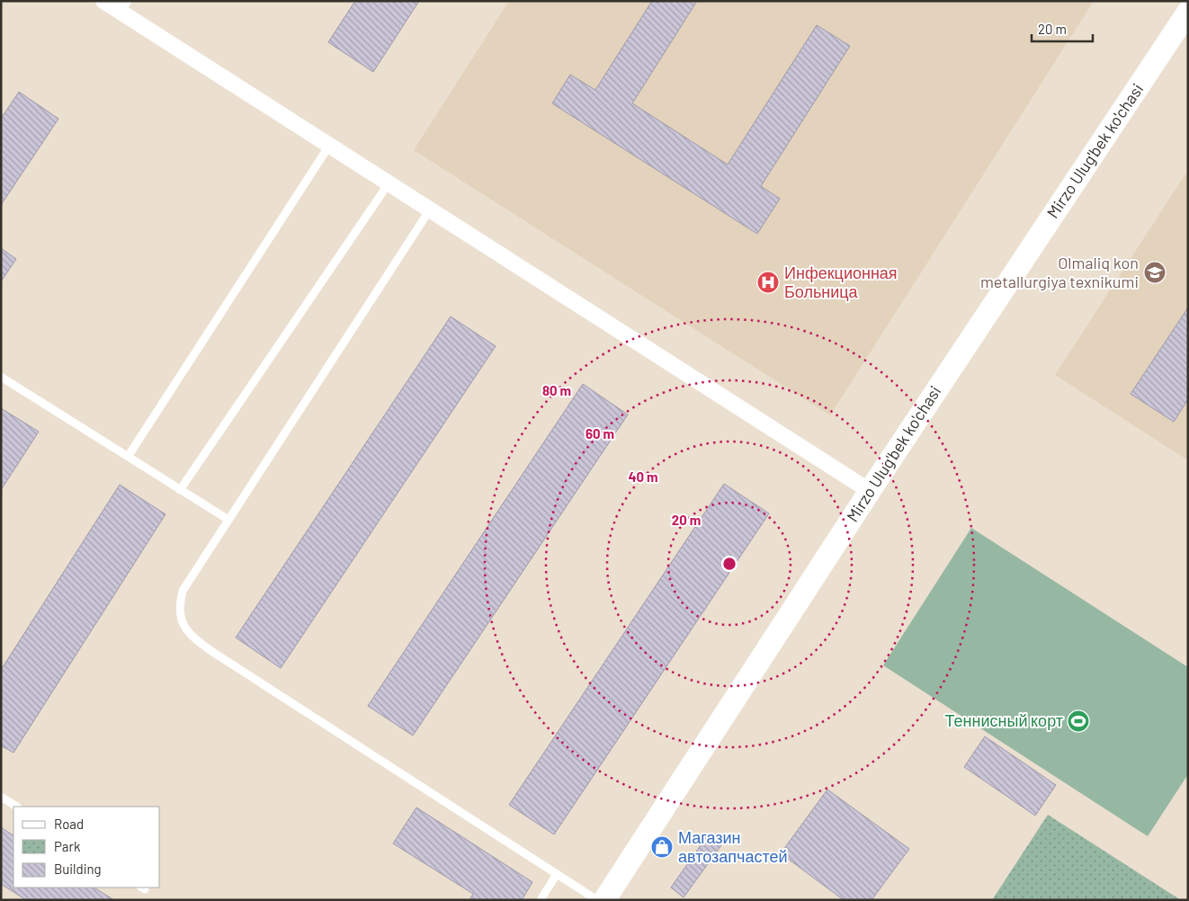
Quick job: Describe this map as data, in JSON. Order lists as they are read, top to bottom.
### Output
{
  "streets": {
    "main road": ["Mirzo Ulug'bek ko'chasi"]
  },
  "places": {
    "school or university": ["Olmaliq kon metallurgiya texnikumi"],
    "hospital": ["Инфекционная Больница"],
    "sports": ["Теннисный корт"],
    "shop": ["Магазин автозапчастей"]
  },
  "legend": ["Road", "Park", "Building"],
  "scale_bar": "20 m",
  "rings": [
    "80 m",
    "60 m",
    "40 m",
    "20 m"
  ]
}
